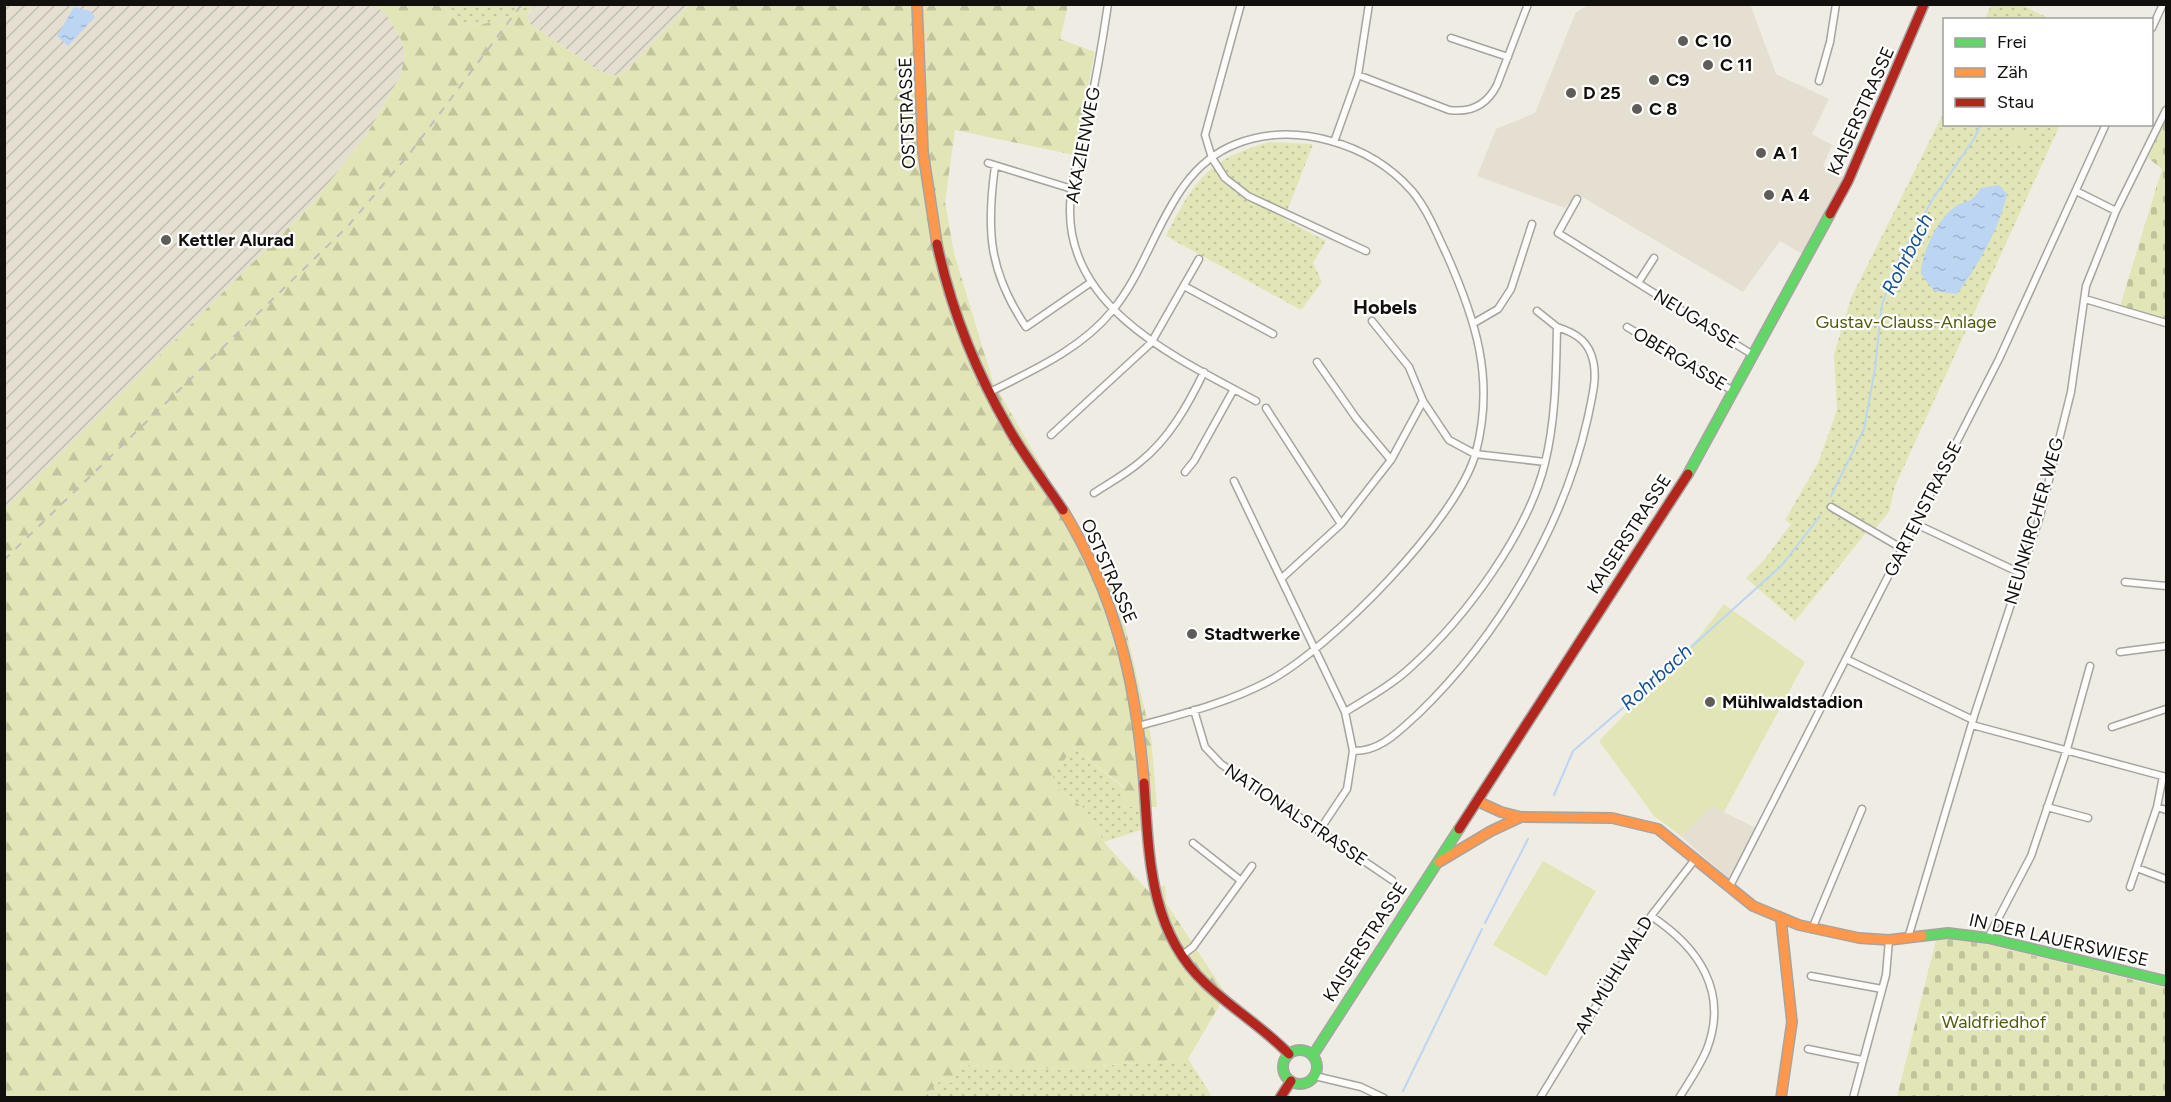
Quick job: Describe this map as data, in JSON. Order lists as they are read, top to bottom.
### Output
{
  "streets": {
    "main road": ["KAISERSTRASSE", "OSTSTRASSE", "IN DER LAUERSWIESE"],
    "street": [
      "AKAZIENWEG",
      "NEUGASSE",
      "OBERGASSE",
      "GARTENSTRASSE",
      "NEUNKIRCHER WEG",
      "NATIONALSTRASSE",
      "AM MÜHLWALD"
    ]
  },
  "crossings": [
    ["KAISERSTRASSE", "OSTSTRASSE"],
    ["KAISERSTRASSE", "NEUGASSE"],
    ["KAISERSTRASSE", "OBERGASSE"],
    ["GARTENSTRASSE", "IN DER LAUERSWIESE"],
    ["NEUNKIRCHER WEG", "IN DER LAUERSWIESE"],
    ["IN DER LAUERSWIESE", "AM MÜHLWALD"]
  ],
  "districts": ["Hobels"],
  "water": ["Rohrbach"],
  "parks": ["Gustav-Clauss-Anlage", "Waldfriedhof"],
  "places": [
    "C 10",
    "C 11",
    "C9",
    "D 25",
    "C 8",
    "A 1",
    "A 4",
    "Kettler Alurad",
    "Stadtwerke",
    "Mühlwaldstadion"
  ],
  "legend": ["Frei", "Zäh", "Stau"]
}
